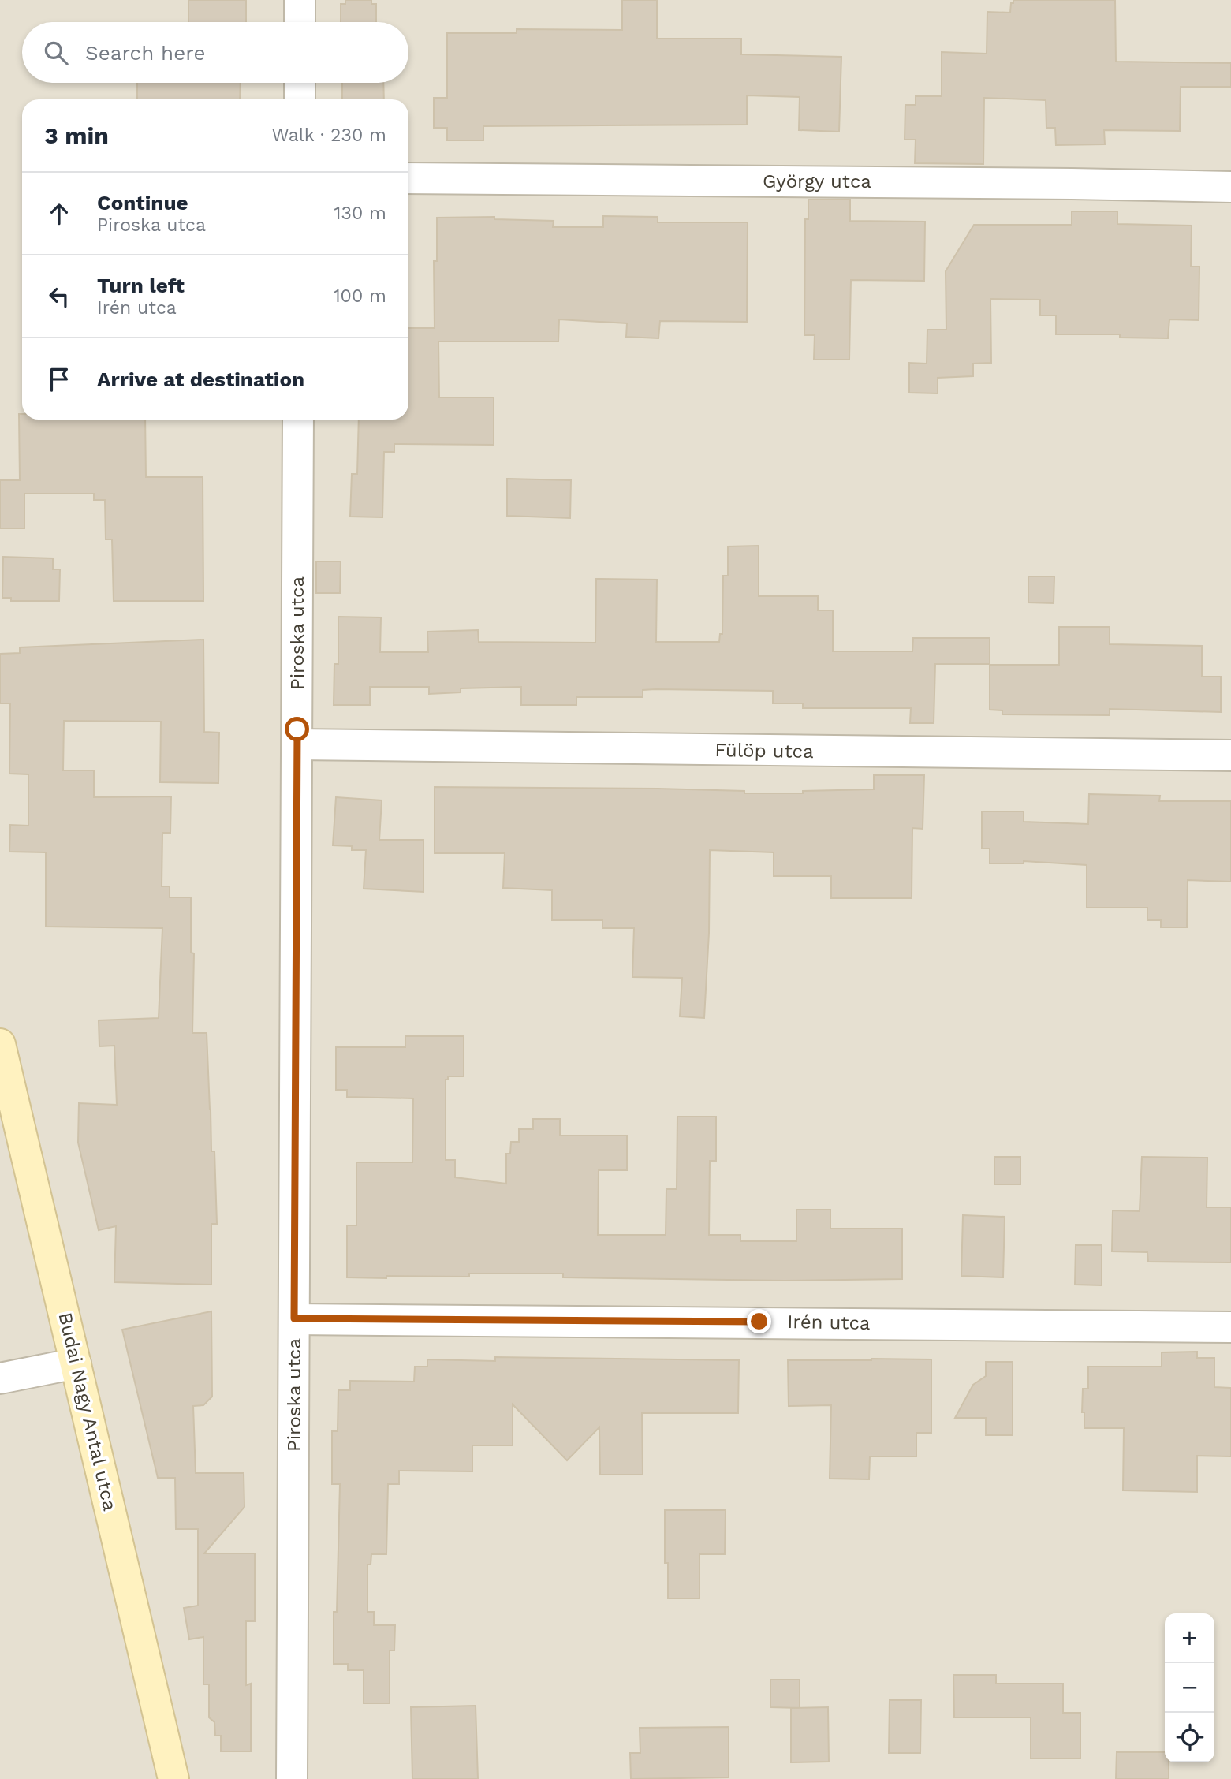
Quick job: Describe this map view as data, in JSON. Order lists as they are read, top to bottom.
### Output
{
  "streets": {
    "street": [
      "György utca",
      "Piroska utca",
      "Fülöp utca",
      "Irén utca",
      "Budai Nagy Antal utca"
    ]
  },
  "crossings": [
    ["Piroska utca", "Fülöp utca"],
    ["Piroska utca", "Irén utca"]
  ],
  "page": {
    "search": "Search here",
    "heading": ["3 min", "Walk · 230 m"],
    "list": [
      ["Continue", "Piroska utca", "130 m"],
      ["Turn left", "Irén utca", "100 m"],
      "Arrive at destination"
    ],
    "map_buttons": ["+", "−"]
  }
}
